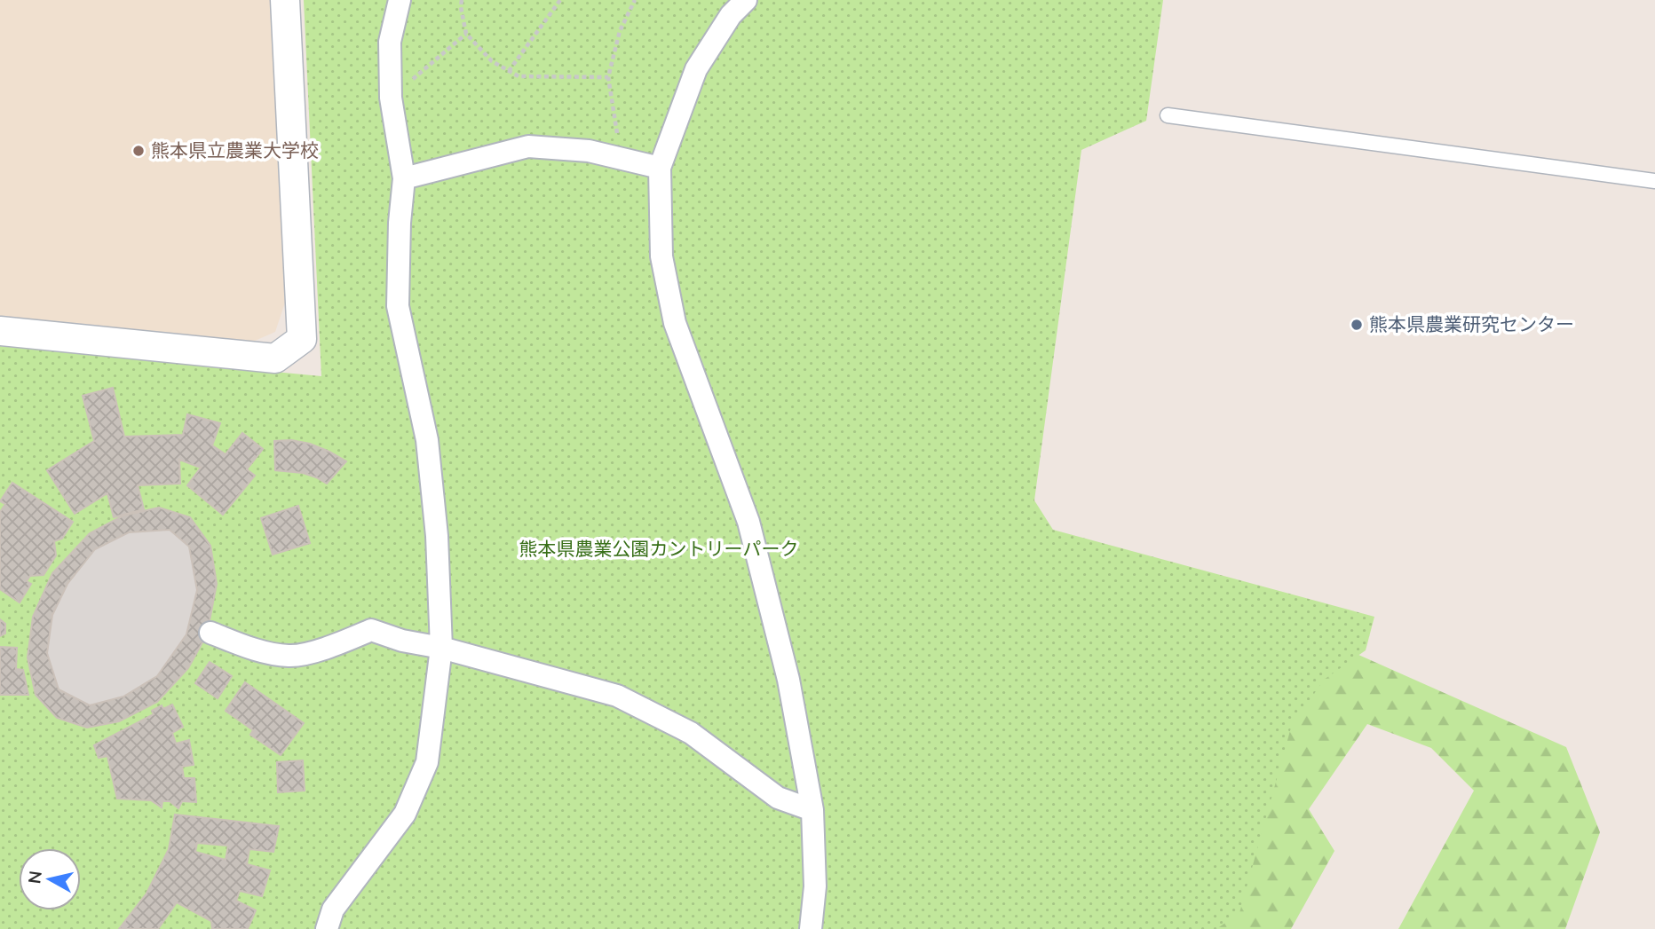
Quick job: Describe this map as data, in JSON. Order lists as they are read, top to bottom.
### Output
{
  "parks": ["熊本県農業公園カントリーパーク"],
  "places": ["熊本県立農業大学校", "熊本県農業研究センター"],
  "north": "left"
}
